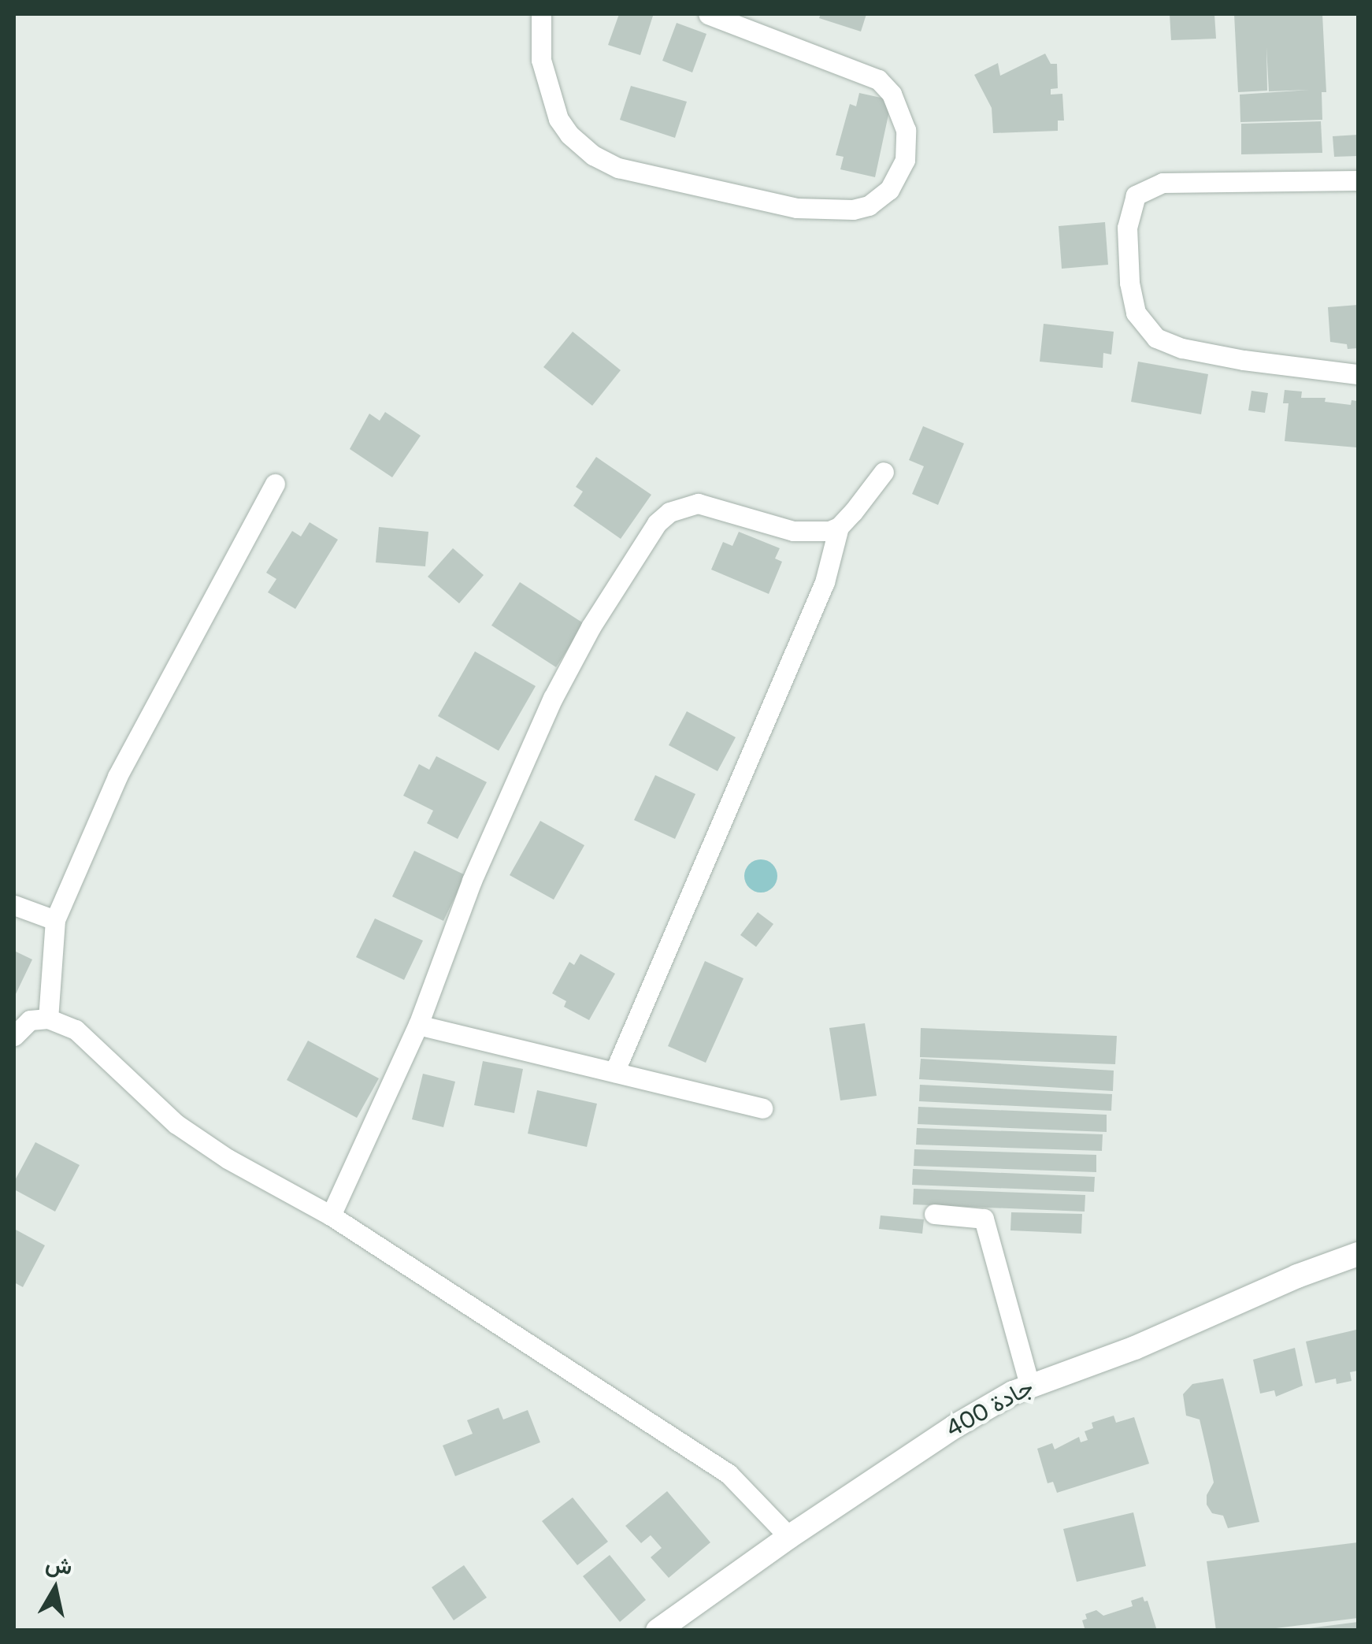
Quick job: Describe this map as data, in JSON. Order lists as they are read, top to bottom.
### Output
{
  "streets": {
    "main road": ["جادة 400"]
  },
  "north": "top"
}
